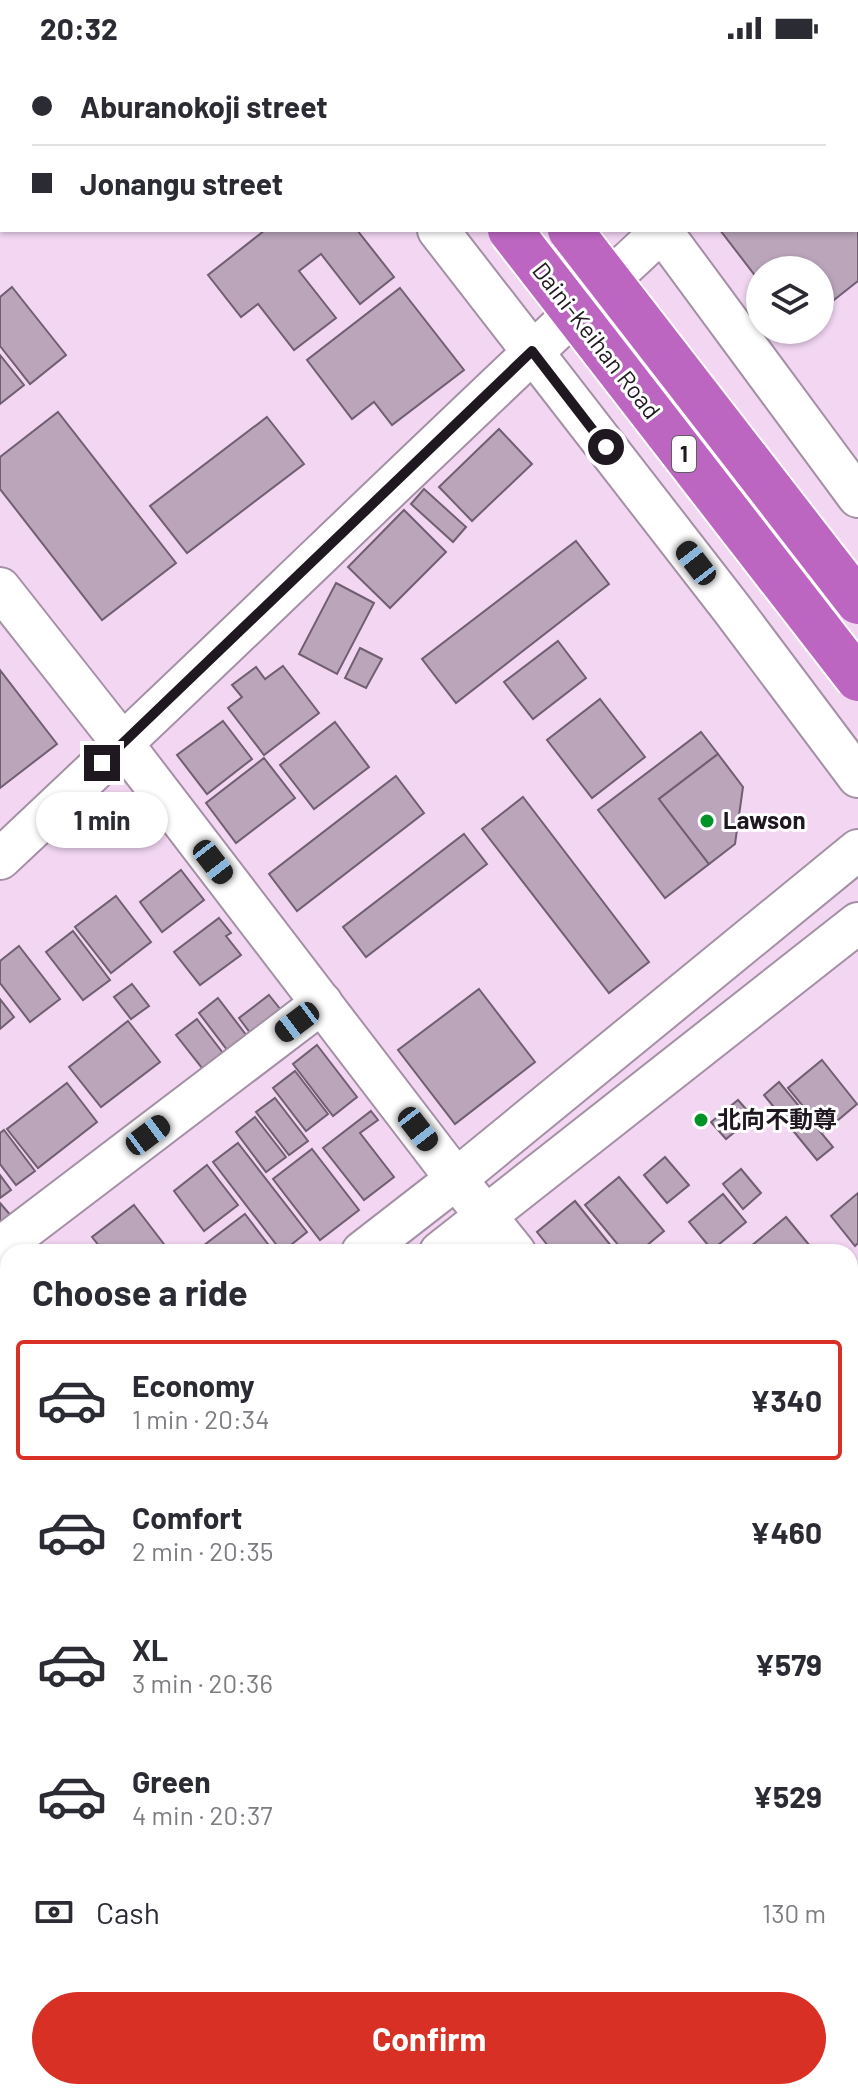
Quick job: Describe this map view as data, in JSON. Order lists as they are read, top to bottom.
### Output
{
  "streets": {
    "highway": ["Daini-Keihan Road", "1"]
  },
  "places": ["Lawson", "北向不動尊"],
  "page": {
    "status": "20:32",
    "banner": ["Aburanokoji street", "Jonangu street"],
    "bubble": "1 min",
    "heading": "Choose a ride",
    "list": [
      {
        "name": "Economy",
        "note": "1 min · 20:34",
        "value": "¥340"
      },
      {
        "name": "Comfort",
        "note": "2 min · 20:35",
        "value": "¥460"
      },
      {
        "name": "XL",
        "note": "3 min · 20:36",
        "value": "¥579"
      },
      {
        "name": "Green",
        "note": "4 min · 20:37",
        "value": "¥529"
      }
    ],
    "pay": ["Cash", "130 m"],
    "buttons": "Confirm"
  }
}
